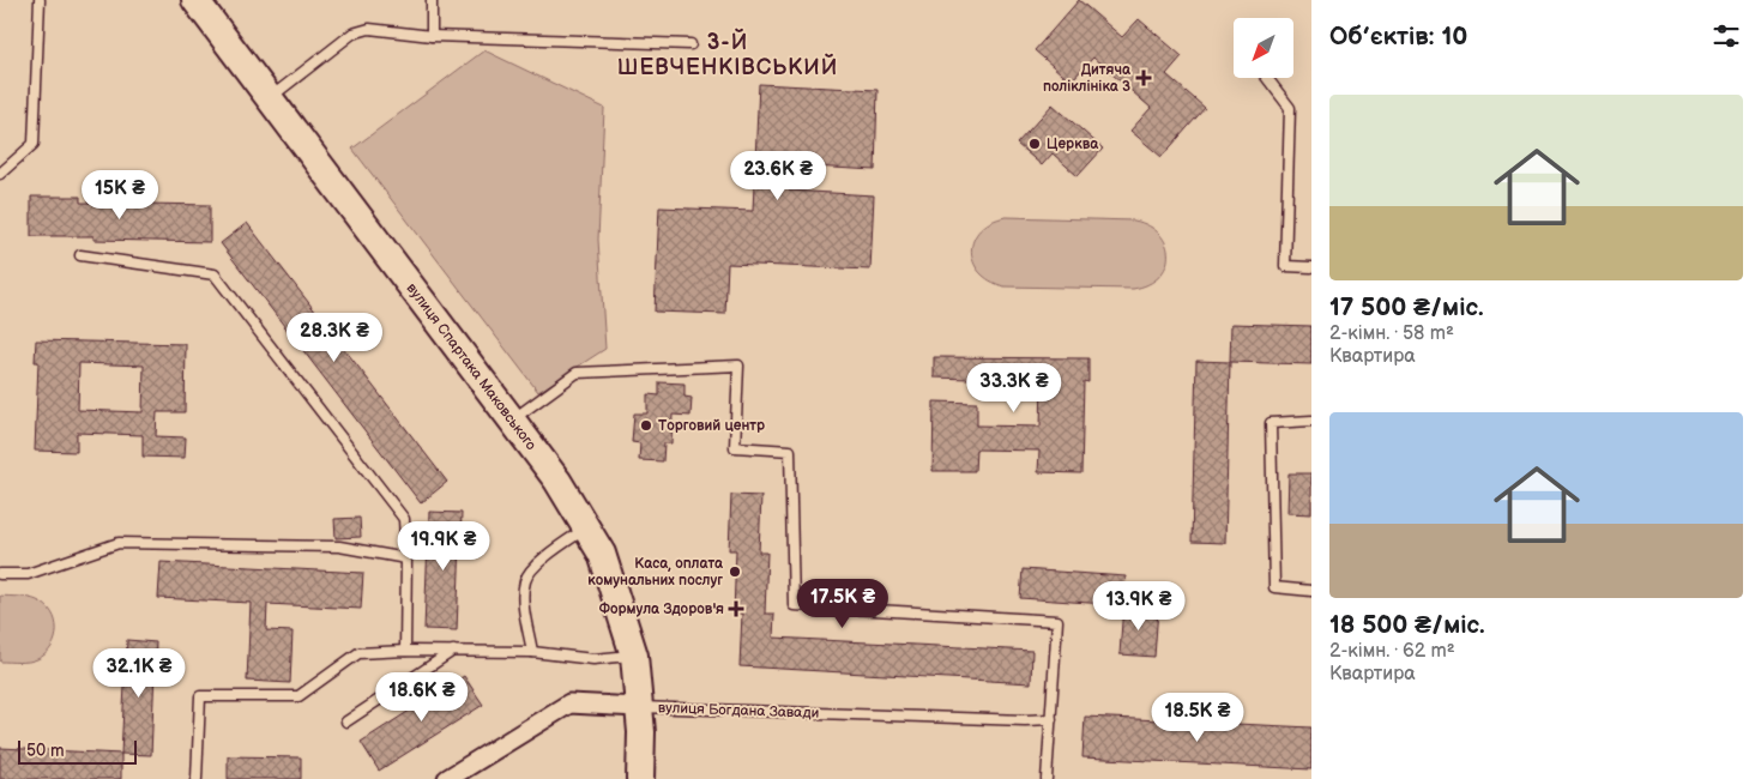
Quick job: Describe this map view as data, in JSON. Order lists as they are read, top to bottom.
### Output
{
  "streets": {
    "street": ["вулиця Спартака Маковського", "вулиця Богдана Завади"]
  },
  "crossings": [
    ["вулиця Спартака Маковського", "вулиця Богдана Завади"]
  ],
  "districts": ["3-Й ШЕВЧЕНКІВСЬКИЙ"],
  "places": {
    "health": ["Дитяча поліклініка 3", "Формула Здоров'я"],
    "other": ["Церква", "Торговий центр", "Каса, оплата комунальних послуг"]
  },
  "scale_bar": "50 m",
  "north": "bottom left",
  "page": {
    "heading": "Об’єктів: 10",
    "list": [
      {
        "name": "17 500 ₴/міс.",
        "note": "2-кімн. · 58 m² · Квартира"
      },
      {
        "name": "18 500 ₴/міс.",
        "note": "2-кімн. · 62 m² · Квартира"
      }
    ],
    "price": [
      "23.6K ₴",
      "15K ₴",
      "28.3K ₴",
      "33.3K ₴",
      "19.9K ₴",
      "17.5K ₴",
      "13.9K ₴",
      "32.1K ₴",
      "18.6K ₴",
      "18.5K ₴"
    ],
    "scale": "50 m"
  }
}
